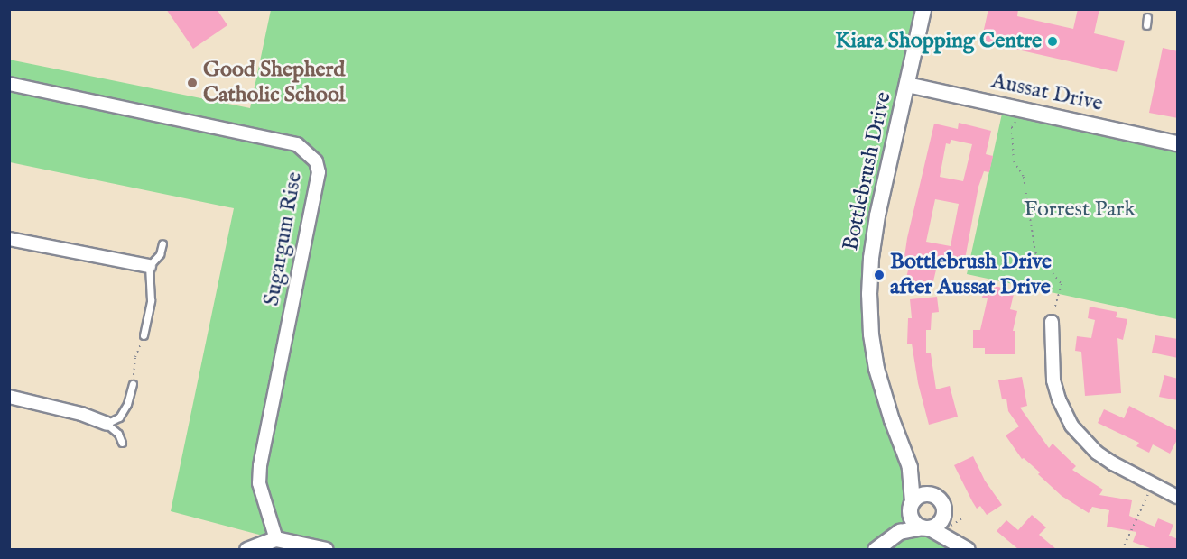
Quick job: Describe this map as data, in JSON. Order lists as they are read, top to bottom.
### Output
{
  "streets": {
    "street": ["Aussat Drive", "Bottlebrush Drive", "Sugargum Rise"]
  },
  "crossings": [
    ["Aussat Drive", "Bottlebrush Drive"]
  ],
  "parks": ["Forrest Park"],
  "places": ["Kiara Shopping Centre", "Good Shepherd Catholic School", "Bottlebrush Drive after Aussat Drive"]
}
